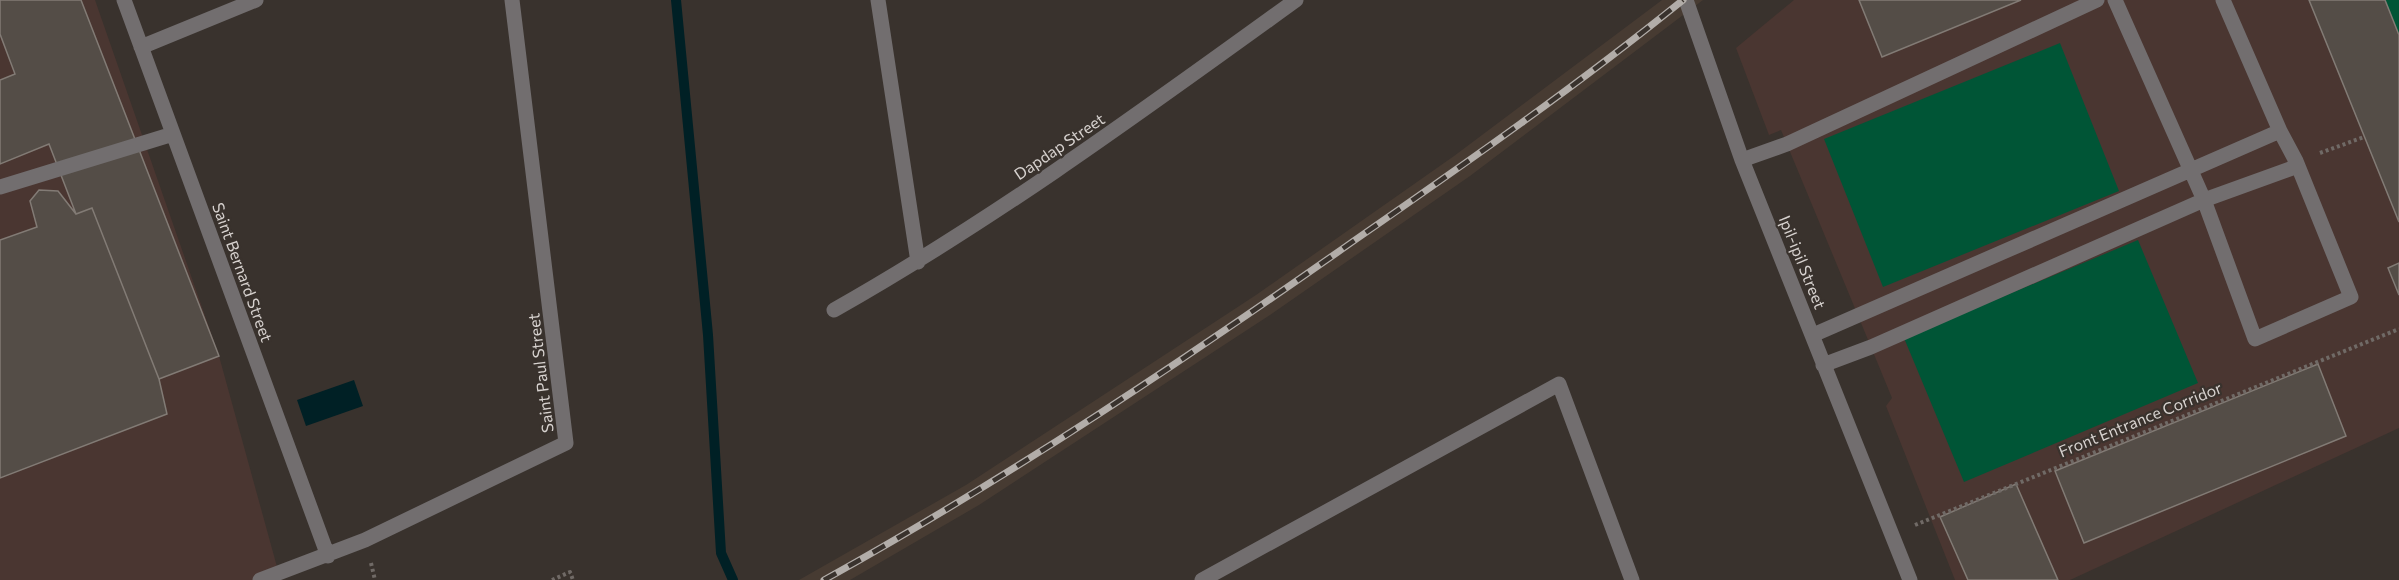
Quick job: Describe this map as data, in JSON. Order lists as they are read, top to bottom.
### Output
{
  "streets": {
    "street": [
      "Dapdap Street",
      "Ipil-ipil Street",
      "Saint Bernard Street",
      "Saint Paul Street"
    ],
    "path": ["Front Entrance Corridor"]
  },
  "crossings": [
    ["Ipil-ipil Street", "Front Entrance Corridor"],
    ["Saint Bernard Street", "Saint Paul Street"]
  ]
}
